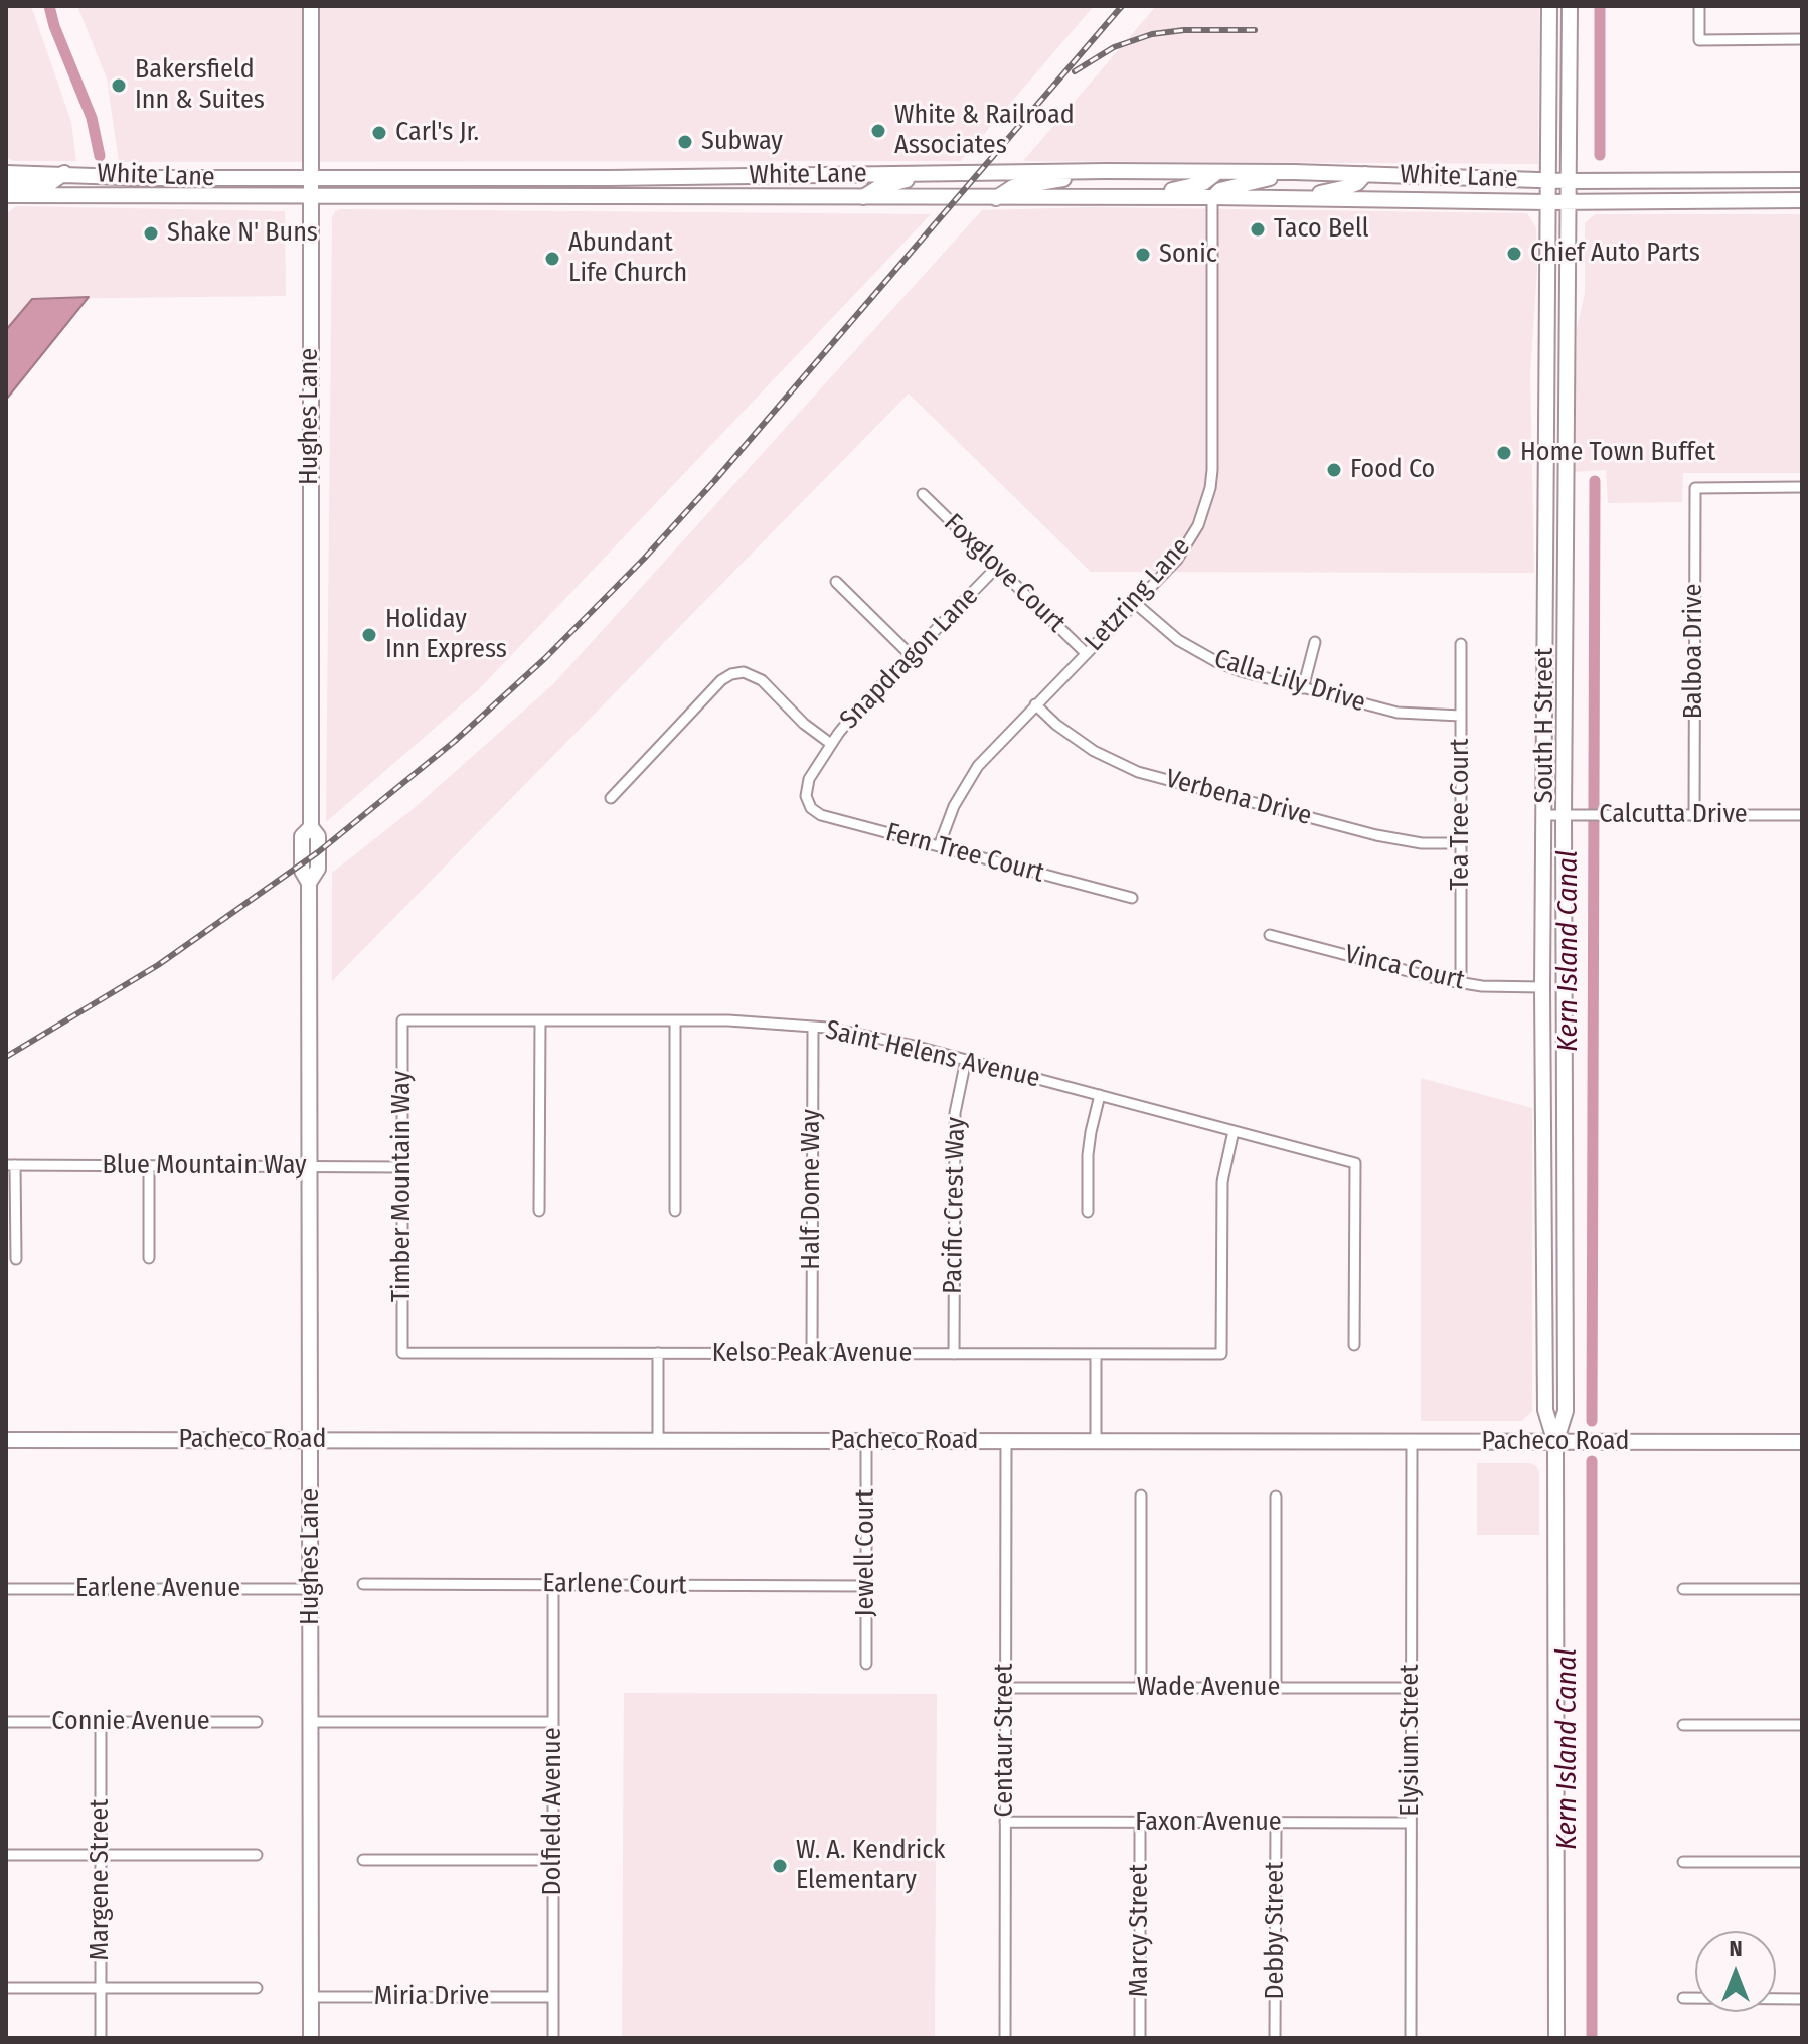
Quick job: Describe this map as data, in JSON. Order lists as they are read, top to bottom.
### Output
{
  "streets": {
    "street": [
      "White Lane",
      "Hughes Lane",
      "Foxglove Court",
      "Letzring Lane",
      "Balboa Drive",
      "Snapdragon Lane",
      "Calla Lily Drive",
      "South H Street",
      "Verbena Drive",
      "Tea Tree Court",
      "Calcutta Drive",
      "Fern Tree Court",
      "Vinca Court",
      "Saint Helens Avenue",
      "Blue Mountain Way",
      "Timber Mountain Way",
      "Half Dome Way",
      "Pacific Crest Way",
      "Kelso Peak Avenue",
      "Pacheco Road",
      "Jewell Court",
      "Earlene Court",
      "Earlene Avenue",
      "Wade Avenue",
      "Connie Avenue",
      "Centaur Street",
      "Elysium Street",
      "Dolfield Avenue",
      "Faxon Avenue",
      "Margene Street",
      "Marcy Street",
      "Debby Street",
      "Miria Drive"
    ]
  },
  "crossings": [
    ["White Lane", "Hughes Lane"],
    ["White Lane", "Letzring Lane"],
    ["White Lane", "South H Street"],
    ["Hughes Lane", "Blue Mountain Way"],
    ["Hughes Lane", "Pacheco Road"],
    ["Hughes Lane", "Earlene Avenue"],
    ["Hughes Lane", "Miria Drive"],
    ["Foxglove Court", "Letzring Lane"],
    ["Foxglove Court", "Snapdragon Lane"],
    ["Letzring Lane", "Calla Lily Drive"],
    ["Letzring Lane", "Verbena Drive"],
    ["Letzring Lane", "Fern Tree Court"],
    ["Balboa Drive", "Calcutta Drive"],
    ["Snapdragon Lane", "Fern Tree Court"],
    ["Calla Lily Drive", "Tea Tree Court"],
    ["South H Street", "Calcutta Drive"],
    ["South H Street", "Vinca Court"],
    ["South H Street", "Pacheco Road"],
    ["Verbena Drive", "Tea Tree Court"],
    ["Tea Tree Court", "Vinca Court"],
    ["Saint Helens Avenue", "Timber Mountain Way"],
    ["Saint Helens Avenue", "Half Dome Way"],
    ["Saint Helens Avenue", "Pacific Crest Way"],
    ["Saint Helens Avenue", "Kelso Peak Avenue"],
    ["Blue Mountain Way", "Timber Mountain Way"],
    ["Timber Mountain Way", "Kelso Peak Avenue"],
    ["Half Dome Way", "Kelso Peak Avenue"],
    ["Pacific Crest Way", "Kelso Peak Avenue"],
    ["Pacheco Road", "Jewell Court"],
    ["Pacheco Road", "Centaur Street"],
    ["Pacheco Road", "Elysium Street"],
    ["Jewell Court", "Earlene Court"],
    ["Earlene Court", "Dolfield Avenue"],
    ["Wade Avenue", "Centaur Street"],
    ["Wade Avenue", "Elysium Street"],
    ["Connie Avenue", "Margene Street"],
    ["Centaur Street", "Faxon Avenue"],
    ["Elysium Street", "Faxon Avenue"],
    ["Dolfield Avenue", "Miria Drive"],
    ["Faxon Avenue", "Marcy Street"],
    ["Faxon Avenue", "Debby Street"]
  ],
  "water": ["Kern Island Canal"],
  "places": [
    "Bakersfield Inn & Suites",
    "White & Railroad Associates",
    "Carl's Jr.",
    "Subway",
    "Taco Bell",
    "Shake N' Buns",
    "Chief Auto Parts",
    "Sonic",
    "Abundant Life Church",
    "Home Town Buffet",
    "Food Co",
    "Holiday Inn Express",
    "W. A. Kendrick Elementary"
  ],
  "north": "top"
}
